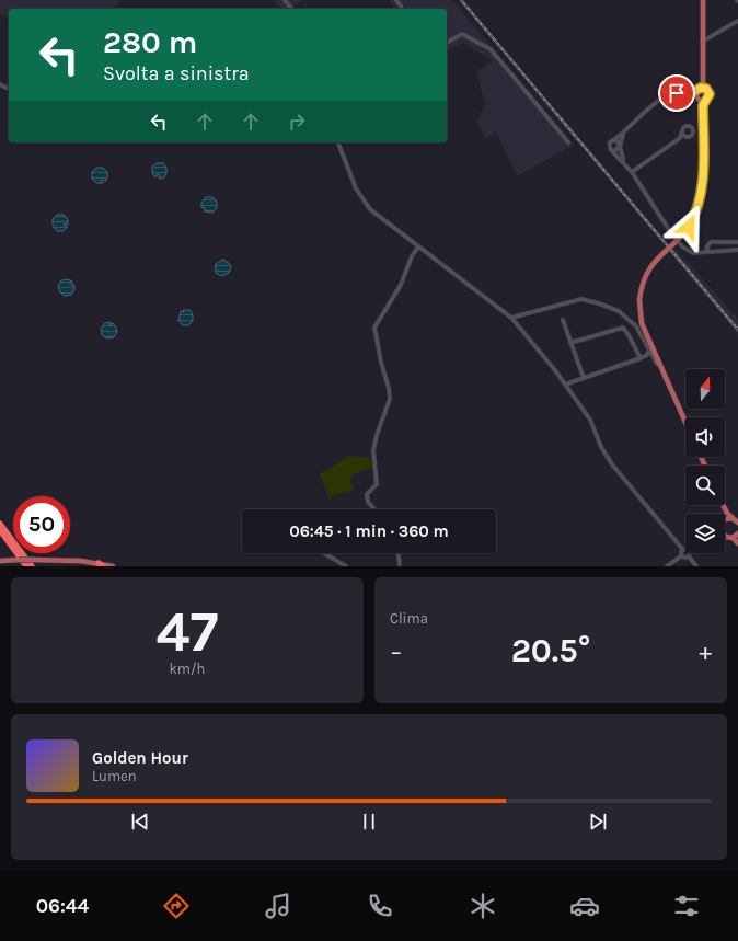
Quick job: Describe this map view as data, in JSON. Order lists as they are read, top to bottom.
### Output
{
  "north": "top",
  "page": {
    "turn": ["280 m", "Svolta a sinistra"],
    "limit": "50",
    "trip": "06:45 · 1 min · 360 m",
    "tile": [
      ["47", "km/h"],
      "Clima"
    ],
    "heat": ["−", "20.5°", "+"],
    "song": ["Golden Hour", "Lumen"],
    "tabs": "06:44"
  }
}
